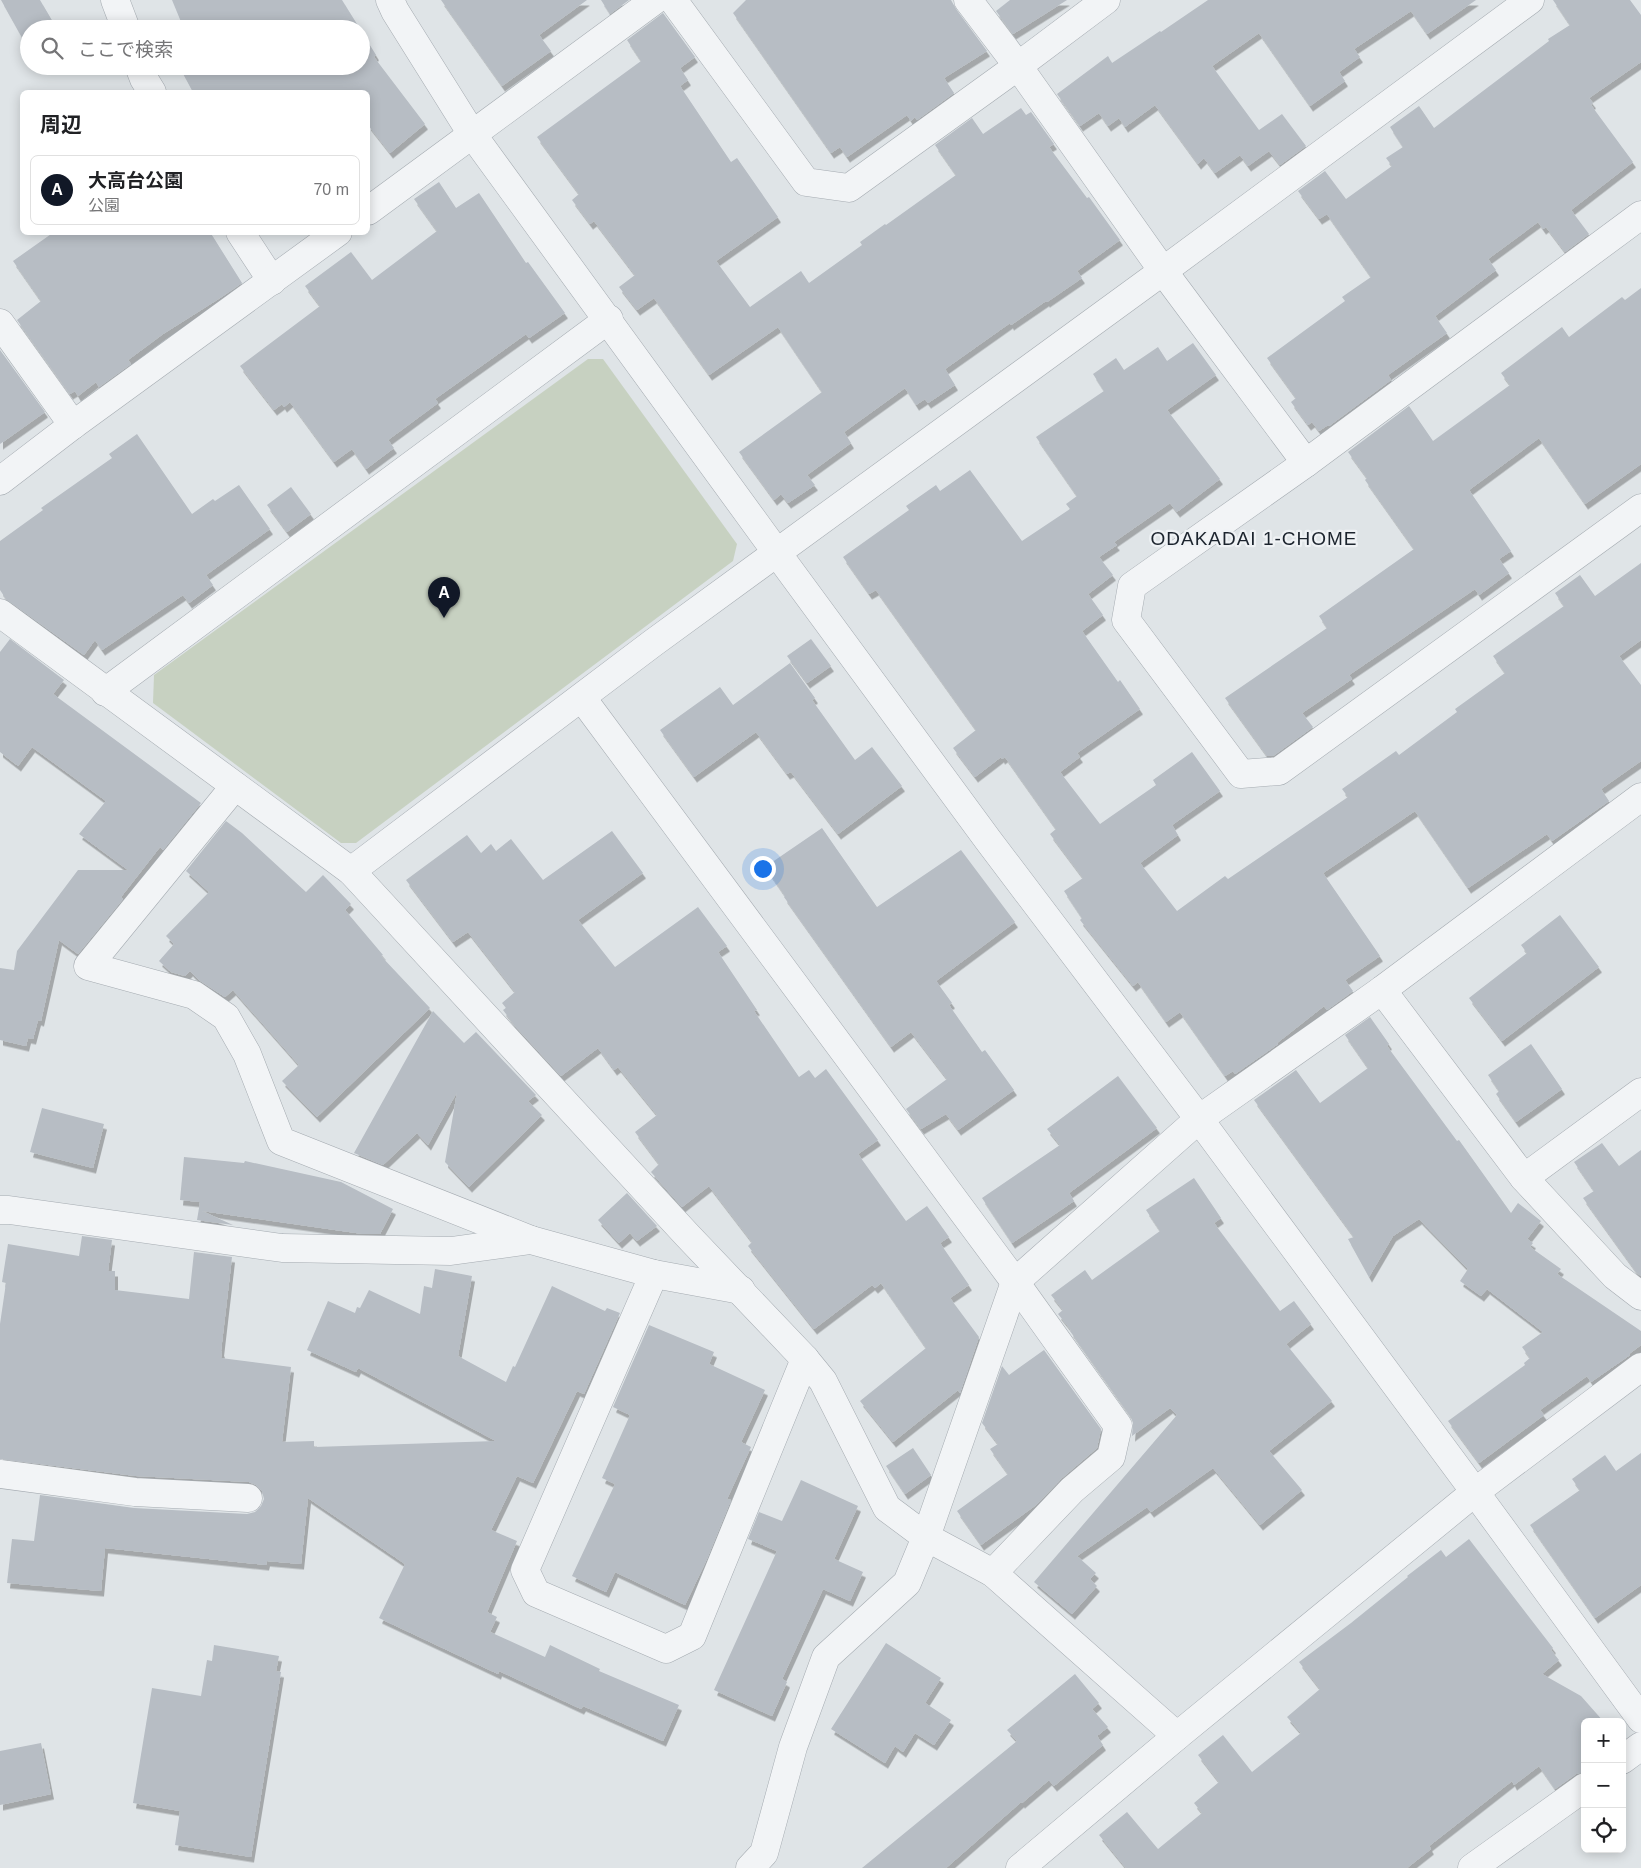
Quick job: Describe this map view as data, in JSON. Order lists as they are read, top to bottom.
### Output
{
  "districts": ["ODAKADAI 1-CHOME"],
  "page": {
    "search": "ここで検索",
    "heading": "周辺",
    "list": [
      {
        "mark": "A",
        "name": "大高台公園",
        "note": "公園",
        "value": "70 m"
      }
    ],
    "pins": "A",
    "map_buttons": ["+", "−"]
  }
}
